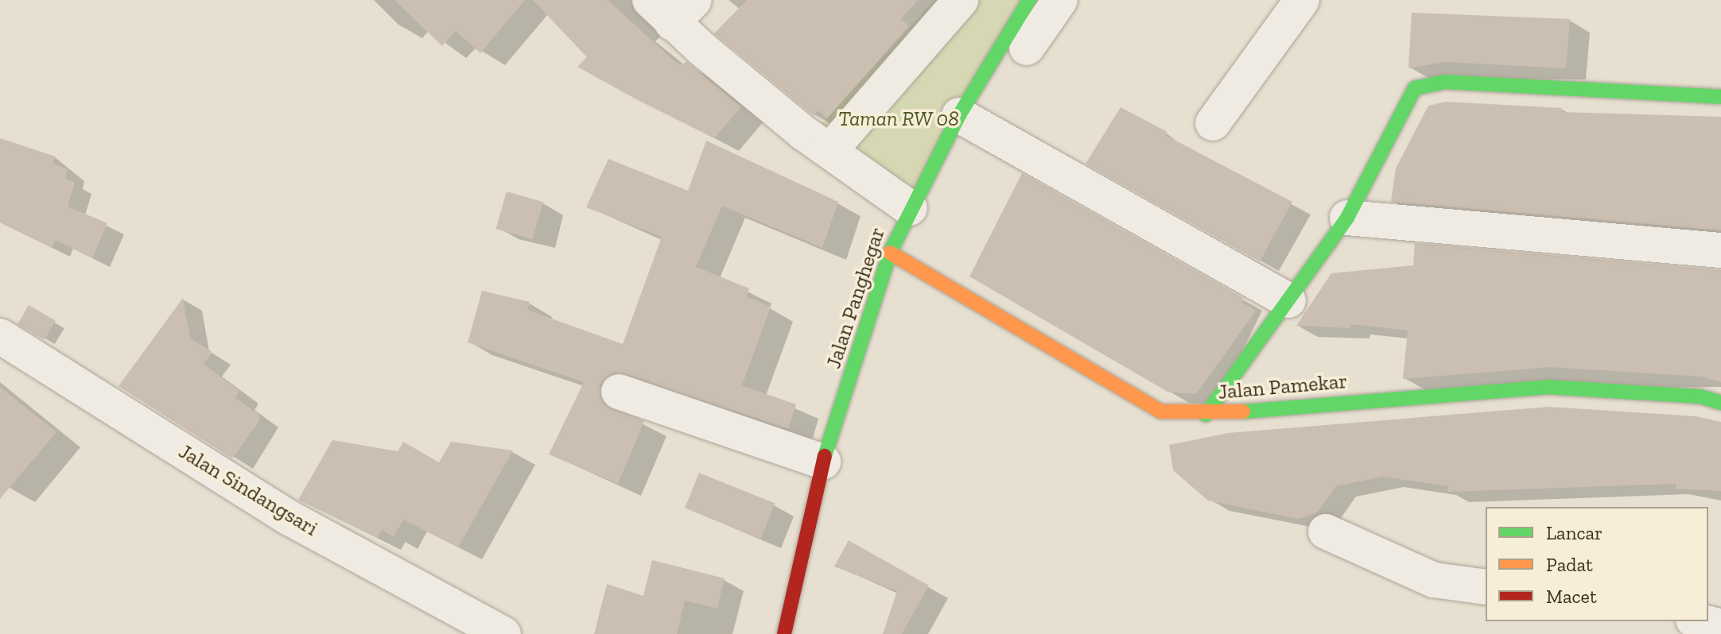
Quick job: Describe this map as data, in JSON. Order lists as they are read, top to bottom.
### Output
{
  "streets": {
    "street": ["Jalan Panghegar", "Jalan Pamekar", "Jalan Sindangsari"]
  },
  "crossings": [
    ["Jalan Panghegar", "Jalan Pamekar"]
  ],
  "parks": ["Taman RW 08"],
  "legend": ["Lancar", "Padat", "Macet"]
}
